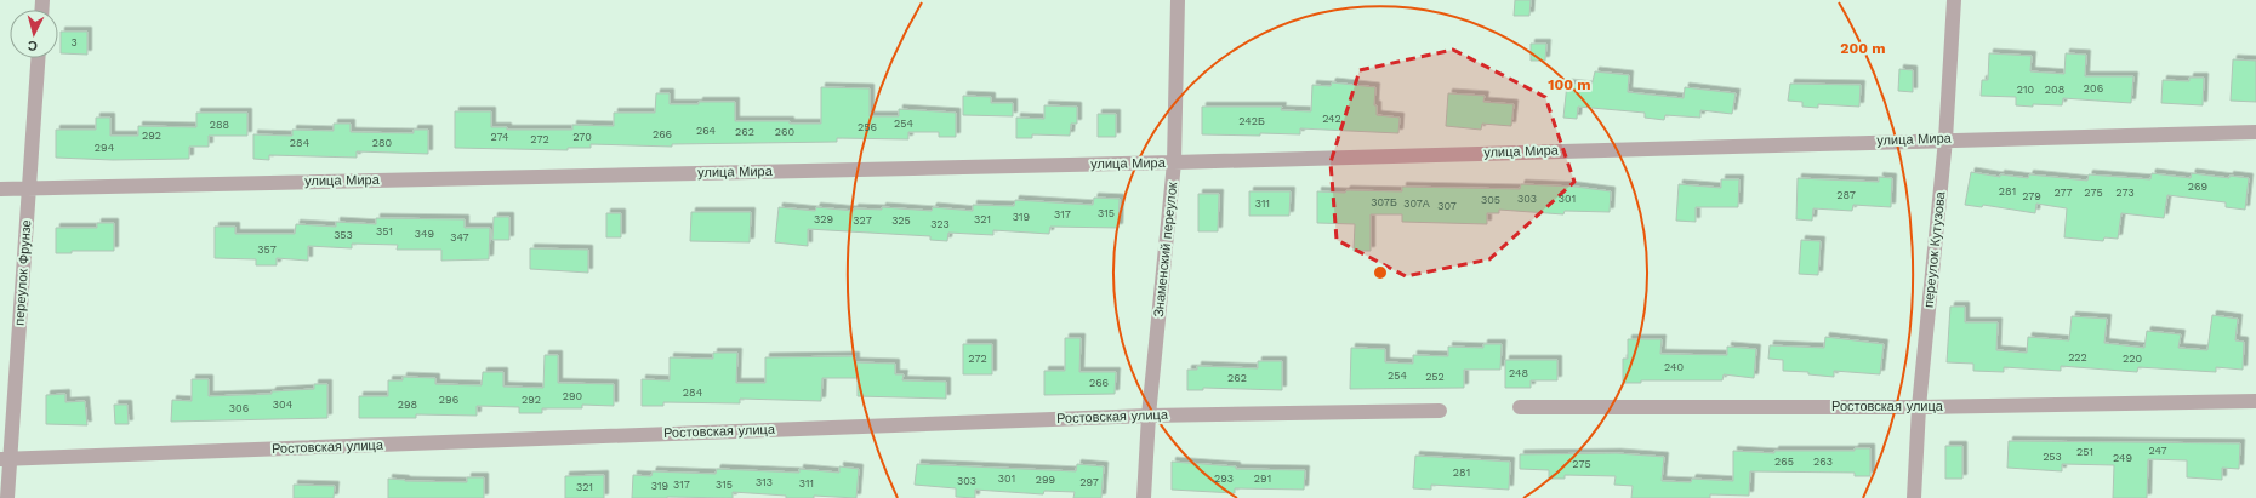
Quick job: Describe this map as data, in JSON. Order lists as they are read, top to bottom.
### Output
{
  "streets": {
    "street": [
      "улица Мира",
      "Знаменский переулок",
      "переулок Кутузова",
      "переулок Фрунзе",
      "Ростовская улица"
    ]
  },
  "crossings": [
    ["улица Мира", "Знаменский переулок"],
    ["улица Мира", "переулок Кутузова"],
    ["улица Мира", "переулок Фрунзе"],
    ["Знаменский переулок", "Ростовская улица"],
    ["переулок Кутузова", "Ростовская улица"],
    ["переулок Фрунзе", "Ростовская улица"]
  ],
  "house_numbers": [
    "3",
    "206",
    "210",
    "208",
    "242",
    "242Б",
    "254",
    "288",
    "256",
    "264",
    "262",
    "260",
    "266",
    "292",
    "274",
    "270",
    "272",
    "284",
    "280",
    "294",
    "269",
    "281",
    "277",
    "275",
    "273",
    "287",
    "279",
    "303",
    "301",
    "305",
    "307Б",
    "311",
    "307А",
    "307",
    "315",
    "317",
    "319",
    "329",
    "321",
    "327",
    "325",
    "323",
    "351",
    "349",
    "353",
    "347",
    "357",
    "222",
    "272",
    "220",
    "240",
    "248",
    "254",
    "252",
    "262",
    "266",
    "284",
    "290",
    "296",
    "292",
    "304",
    "298",
    "306",
    "247",
    "251",
    "253",
    "249",
    "265",
    "263",
    "275",
    "281",
    "301",
    "293",
    "291",
    "299",
    "303",
    "313",
    "297",
    "311",
    "317",
    "315",
    "319",
    "321"
  ],
  "north": "bottom",
  "rings": ["200 m", "100 m"]
}
